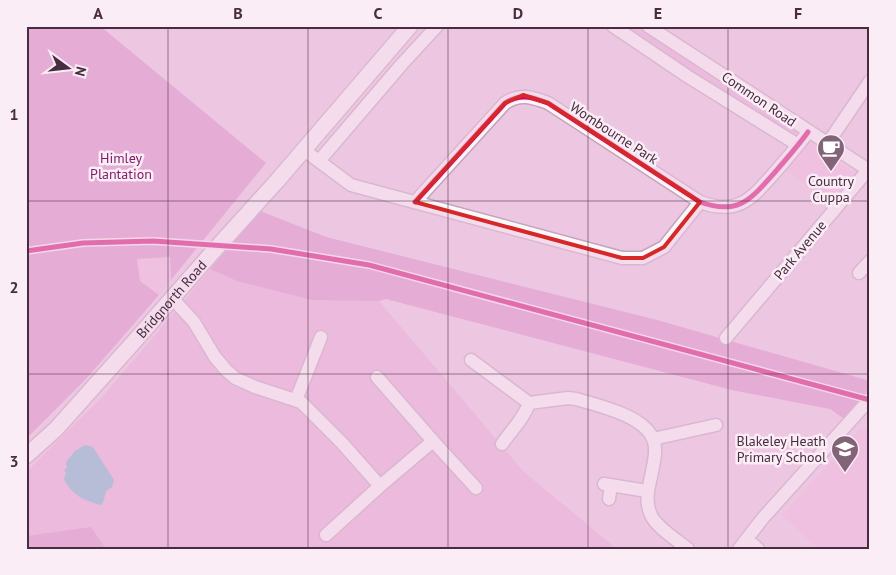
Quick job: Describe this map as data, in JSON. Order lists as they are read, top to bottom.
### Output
{
  "streets": {
    "main road": ["Bridgnorth Road"],
    "street": ["Common Road", "Wombourne Park", "Park Avenue"]
  },
  "crossings": [
    ["Common Road", "Wombourne Park"],
    ["Common Road", "Park Avenue"]
  ],
  "parks": ["Himley Plantation"],
  "places": {
    "cafe": ["Country Cuppa"],
    "school or university": ["Blakeley Heath Primary School"]
  },
  "north": "right",
  "grid": {
    "columns": [
      "A",
      "B",
      "C",
      "D",
      "E",
      "F"
    ],
    "rows": ["1", "2", "3"]
  }
}
